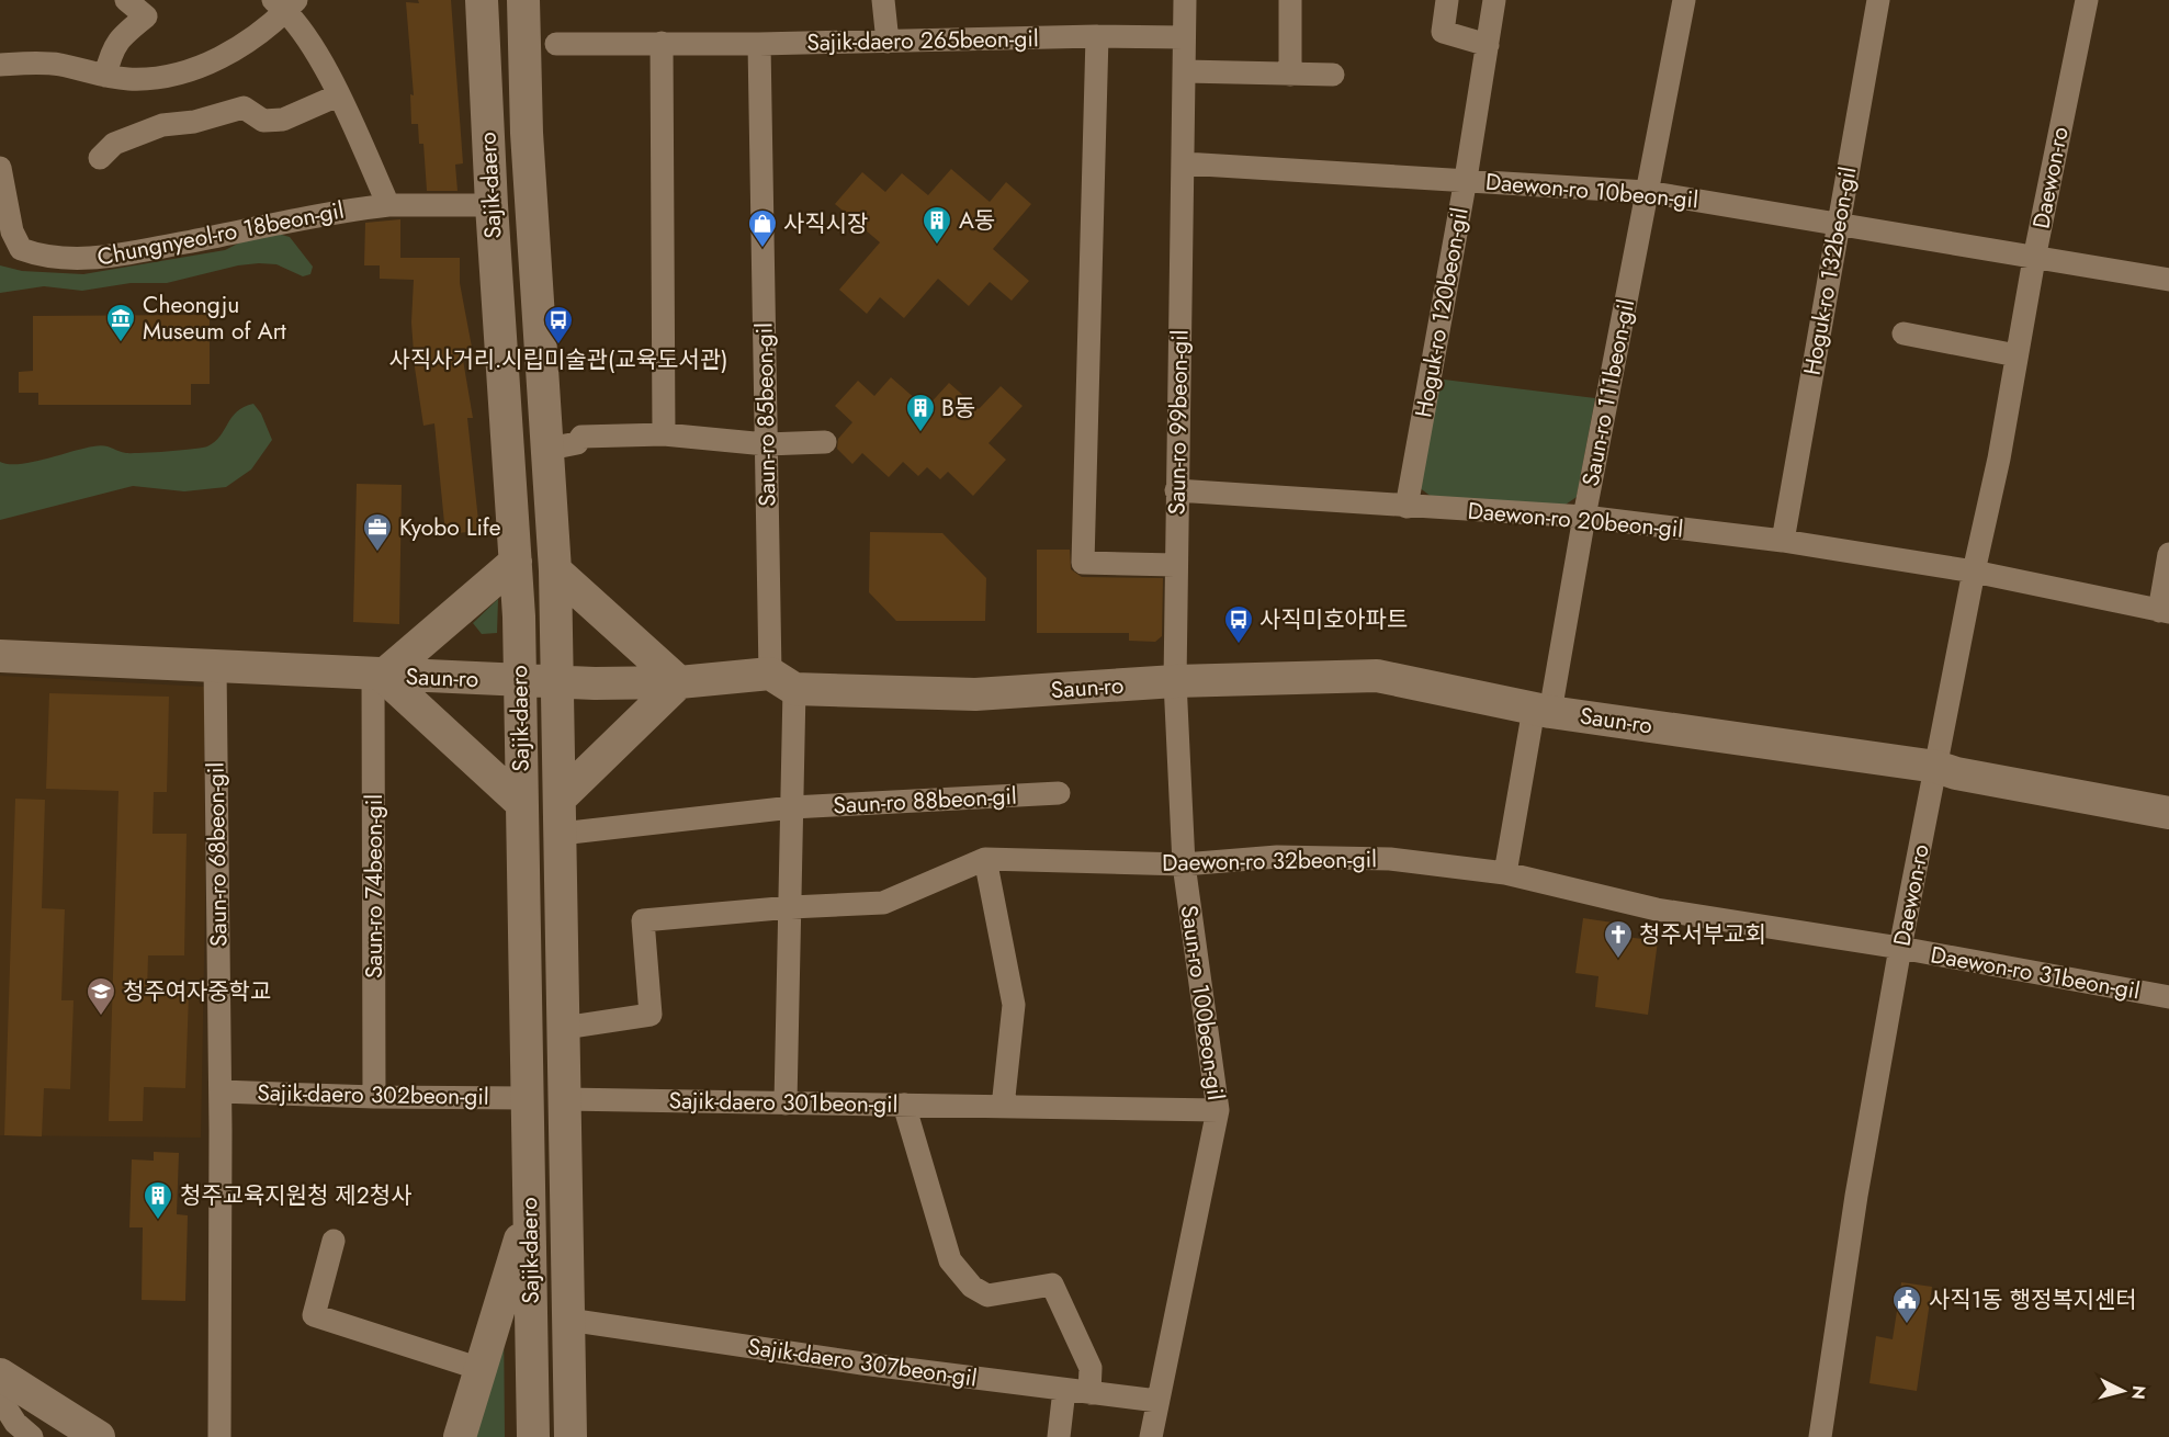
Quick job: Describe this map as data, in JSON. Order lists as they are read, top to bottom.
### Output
{
  "streets": {
    "street": [
      "Sajik-daero 265beon-gil",
      "Daewon-ro",
      "Sajik-daero",
      "Daewon-ro 10beon-gil",
      "Chungnyeol-ro 18beon-gil",
      "Hoguk-ro 132beon-gil",
      "Hoguk-ro 120beon-gil",
      "Saun-ro 111beon-gil",
      "Saun-ro 85beon-gil",
      "Saun-ro 99beon-gil",
      "Daewon-ro 20beon-gil",
      "Saun-ro",
      "Saun-ro 88beon-gil",
      "Saun-ro 68beon-gil",
      "Daewon-ro 32beon-gil",
      "Saun-ro 74beon-gil",
      "Daewon-ro 31beon-gil",
      "Saun-ro 100beon-gil",
      "Sajik-daero 302beon-gil",
      "Sajik-daero 301beon-gil",
      "Sajik-daero 307beon-gil"
    ]
  },
  "crossings": [
    ["Sajik-daero 265beon-gil", "Saun-ro 85beon-gil"],
    ["Sajik-daero 265beon-gil", "Saun-ro 99beon-gil"],
    ["Daewon-ro", "Daewon-ro 10beon-gil"],
    ["Daewon-ro", "Daewon-ro 20beon-gil"],
    ["Daewon-ro", "Saun-ro"],
    ["Daewon-ro", "Daewon-ro 32beon-gil"],
    ["Daewon-ro", "Daewon-ro 31beon-gil"],
    ["Sajik-daero", "Chungnyeol-ro 18beon-gil"],
    ["Sajik-daero", "Saun-ro"],
    ["Sajik-daero", "Sajik-daero 302beon-gil"],
    ["Sajik-daero", "Sajik-daero 301beon-gil"],
    ["Sajik-daero", "Sajik-daero 307beon-gil"],
    ["Daewon-ro 10beon-gil", "Hoguk-ro 132beon-gil"],
    ["Daewon-ro 10beon-gil", "Hoguk-ro 120beon-gil"],
    ["Daewon-ro 10beon-gil", "Saun-ro 111beon-gil"],
    ["Daewon-ro 10beon-gil", "Saun-ro 99beon-gil"],
    ["Hoguk-ro 132beon-gil", "Daewon-ro 20beon-gil"],
    ["Hoguk-ro 120beon-gil", "Daewon-ro 20beon-gil"],
    ["Saun-ro 111beon-gil", "Daewon-ro 20beon-gil"],
    ["Saun-ro 111beon-gil", "Saun-ro"],
    ["Saun-ro 111beon-gil", "Daewon-ro 32beon-gil"],
    ["Saun-ro 85beon-gil", "Saun-ro"],
    ["Saun-ro 99beon-gil", "Daewon-ro 20beon-gil"],
    ["Saun-ro 99beon-gil", "Saun-ro"],
    ["Saun-ro 99beon-gil", "Saun-ro 100beon-gil"],
    ["Saun-ro", "Saun-ro 68beon-gil"],
    ["Saun-ro", "Saun-ro 74beon-gil"],
    ["Saun-ro", "Saun-ro 100beon-gil"],
    ["Saun-ro 68beon-gil", "Sajik-daero 302beon-gil"],
    ["Daewon-ro 32beon-gil", "Daewon-ro 31beon-gil"],
    ["Daewon-ro 32beon-gil", "Saun-ro 100beon-gil"],
    ["Saun-ro 74beon-gil", "Sajik-daero 302beon-gil"],
    ["Saun-ro 100beon-gil", "Sajik-daero 301beon-gil"],
    ["Saun-ro 100beon-gil", "Sajik-daero 307beon-gil"]
  ],
  "places": {
    "building": ["A동", "B동", "청주교육지원청 제2청사"],
    "shop": ["사직시장"],
    "museum": ["Cheongju Museum of Art"],
    "bus stop": ["사직사거리.시립미술관(교육도서관)", "사직미호아파트"],
    "office": ["Kyobo Life"],
    "church": ["청주서부교회"],
    "school or university": ["청주여자중학교"],
    "public building": ["사직1동 행정복지센터"]
  },
  "north": "right"
}
